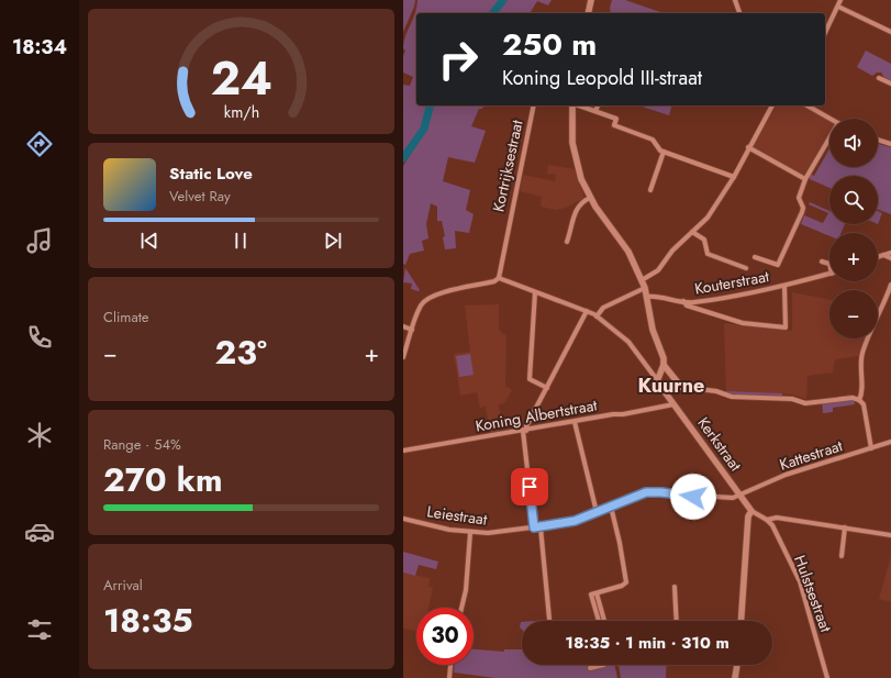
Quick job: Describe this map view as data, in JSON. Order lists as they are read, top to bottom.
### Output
{
  "streets": {
    "street": [
      "Kortrijksestraat",
      "Kouterstraat",
      "Koning Albertstraat",
      "Kerkstraat",
      "Kattestraat",
      "Leiestraat",
      "Hulstsestraat"
    ]
  },
  "crossings": [
    ["Kortrijksestraat", "Kerkstraat"],
    ["Koning Albertstraat", "Kerkstraat"],
    ["Kerkstraat", "Kattestraat"],
    ["Kerkstraat", "Leiestraat"],
    ["Kerkstraat", "Hulstsestraat"],
    ["Kattestraat", "Leiestraat"]
  ],
  "districts": ["Kuurne"],
  "page": {
    "tabs": "18:34",
    "turn": ["250 m", "Koning Leopold III-straat"],
    "map_buttons": ["+", "−"],
    "song": ["Static Love", "Velvet Ray"],
    "tile": [
      "Climate",
      ["Range · 54%", "270 km"],
      ["Arrival", "18:35"]
    ],
    "heat": ["−", "23°", "+"],
    "limit": "30",
    "trip": "18:35 · 1 min · 310 m",
    "gauge": ["24", "km/h"]
  }
}
